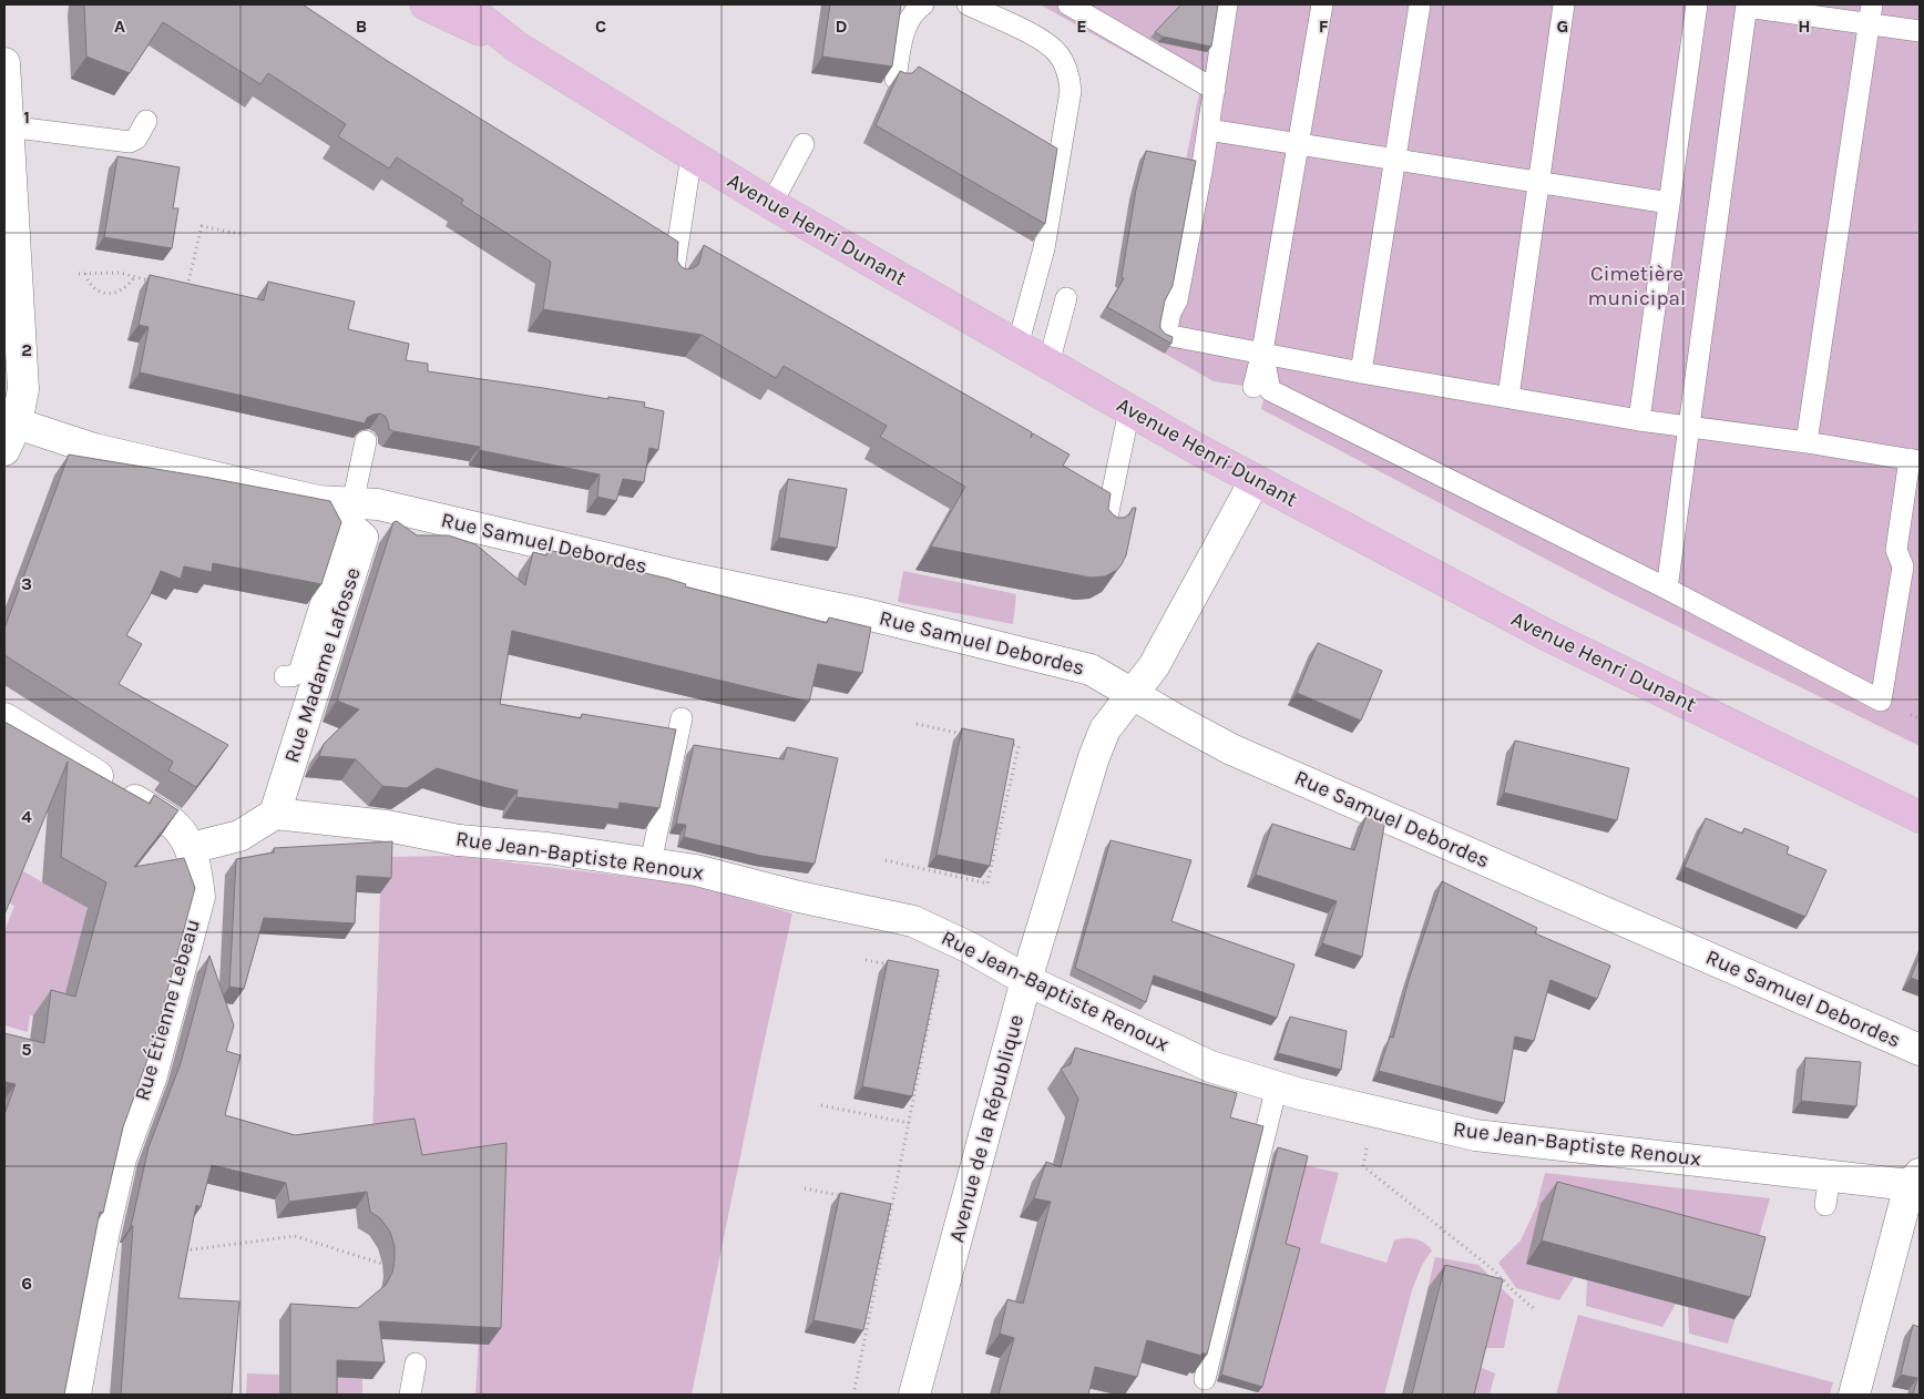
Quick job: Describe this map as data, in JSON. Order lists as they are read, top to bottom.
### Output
{
  "streets": {
    "main road": ["Avenue Henri Dunant"],
    "street": [
      "Rue Samuel Debordes",
      "Rue Madame Lafosse",
      "Rue Jean-Baptiste Renoux",
      "Rue Étienne Lebeau",
      "Avenue de la République"
    ]
  },
  "crossings": [
    ["Avenue Henri Dunant", "Avenue de la République"],
    ["Rue Samuel Debordes", "Rue Madame Lafosse"],
    ["Rue Samuel Debordes", "Avenue de la République"],
    ["Rue Madame Lafosse", "Rue Jean-Baptiste Renoux"],
    ["Rue Jean-Baptiste Renoux", "Avenue de la République"]
  ],
  "parks": ["Cimetière municipal"],
  "grid": {
    "columns": [
      "A",
      "B",
      "C",
      "D",
      "E",
      "F",
      "G",
      "H"
    ],
    "rows": [
      "1",
      "2",
      "3",
      "4",
      "5",
      "6"
    ]
  }
}
